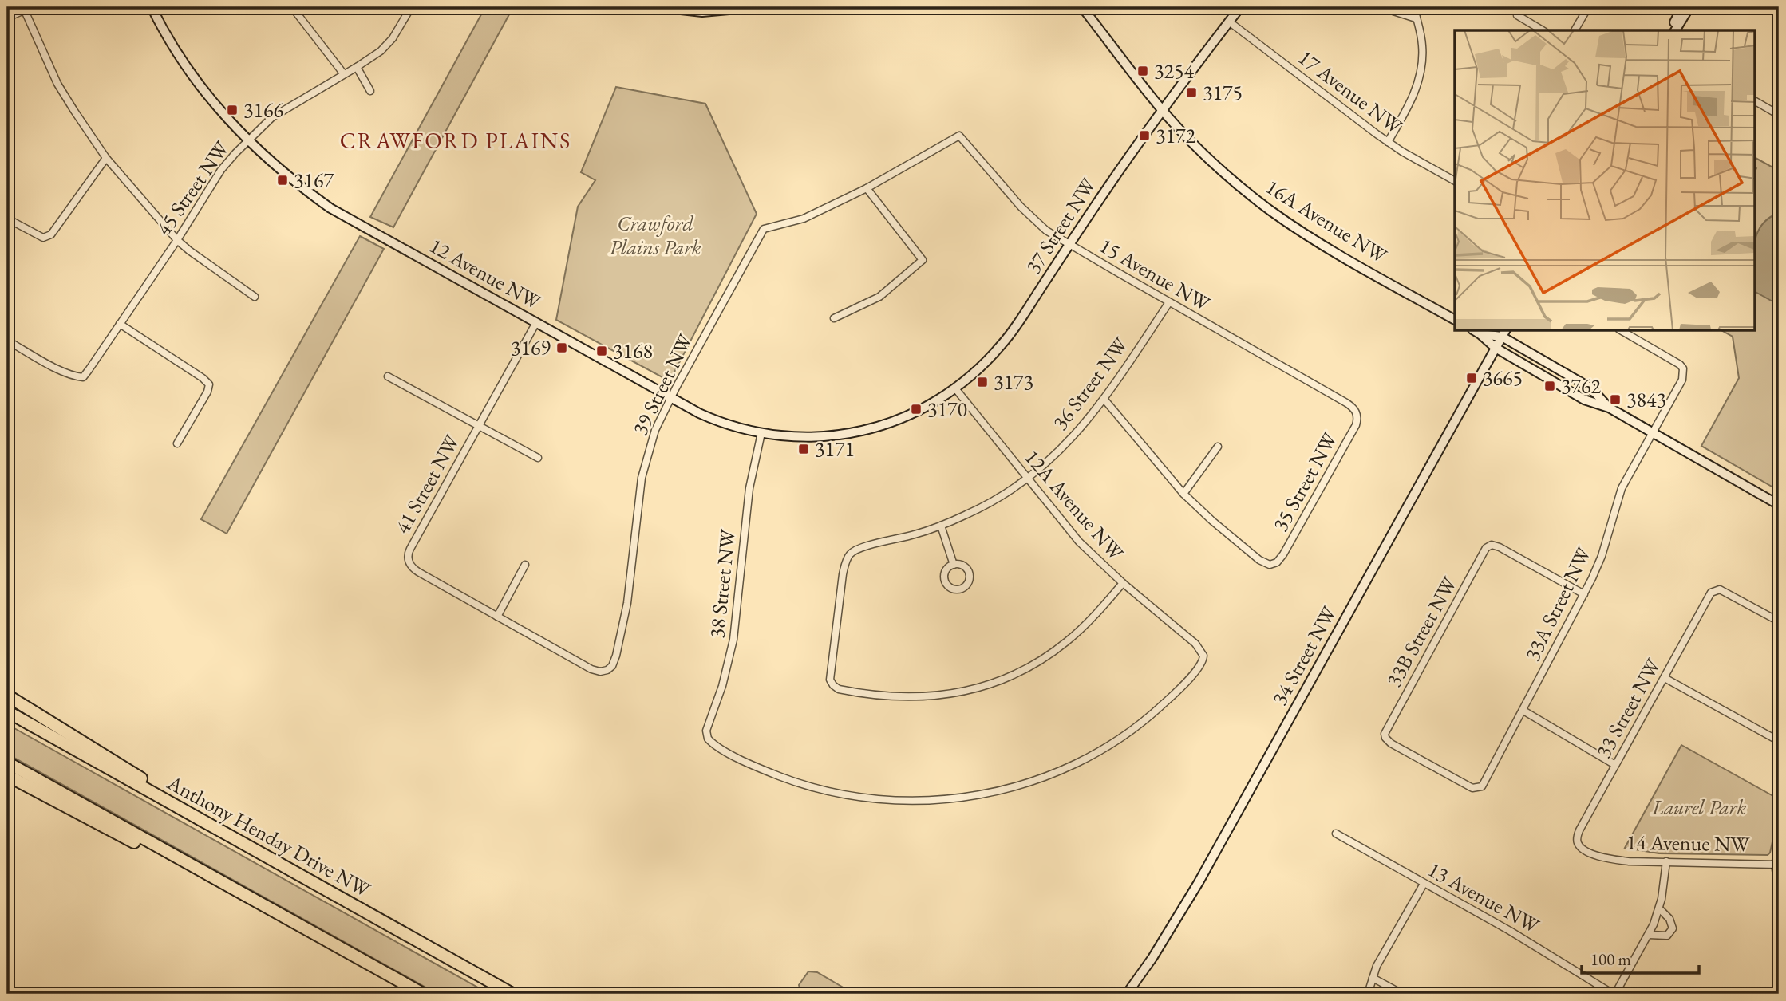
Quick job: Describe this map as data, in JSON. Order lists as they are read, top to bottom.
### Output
{
  "streets": {
    "highway": ["Anthony Henday Drive NW"],
    "street": [
      "17 Avenue NW",
      "45 Street NW",
      "16A Avenue NW",
      "37 Street NW",
      "12 Avenue NW",
      "15 Avenue NW",
      "36 Street NW",
      "39 Street NW",
      "35 Street NW",
      "41 Street NW",
      "12A Avenue NW",
      "38 Street NW",
      "33A Street NW",
      "33B Street NW",
      "34 Street NW",
      "33 Street NW",
      "14 Avenue NW",
      "13 Avenue NW"
    ]
  },
  "crossings": [
    ["17 Avenue NW", "37 Street NW"],
    ["45 Street NW", "12 Avenue NW"],
    ["16A Avenue NW", "37 Street NW"],
    ["37 Street NW", "12 Avenue NW"],
    ["37 Street NW", "15 Avenue NW"],
    ["37 Street NW", "12A Avenue NW"],
    ["12 Avenue NW", "39 Street NW"],
    ["12 Avenue NW", "41 Street NW"],
    ["12 Avenue NW", "38 Street NW"],
    ["15 Avenue NW", "36 Street NW"],
    ["15 Avenue NW", "39 Street NW"],
    ["15 Avenue NW", "35 Street NW"],
    ["36 Street NW", "12A Avenue NW"],
    ["39 Street NW", "41 Street NW"],
    ["12A Avenue NW", "38 Street NW"],
    ["33A Street NW", "33B Street NW"],
    ["33 Street NW", "14 Avenue NW"]
  ],
  "districts": ["CRAWFORD PLAINS"],
  "parks": ["Crawford Plains Park", "Laurel Park"],
  "places": {
    "transit": [
      "3254",
      "3175",
      "3166",
      "3172",
      "3167",
      "3169",
      "3168",
      "3665",
      "3173",
      "3762",
      "3843",
      "3170",
      "3171"
    ]
  },
  "scale_bar": "100 m"
}
